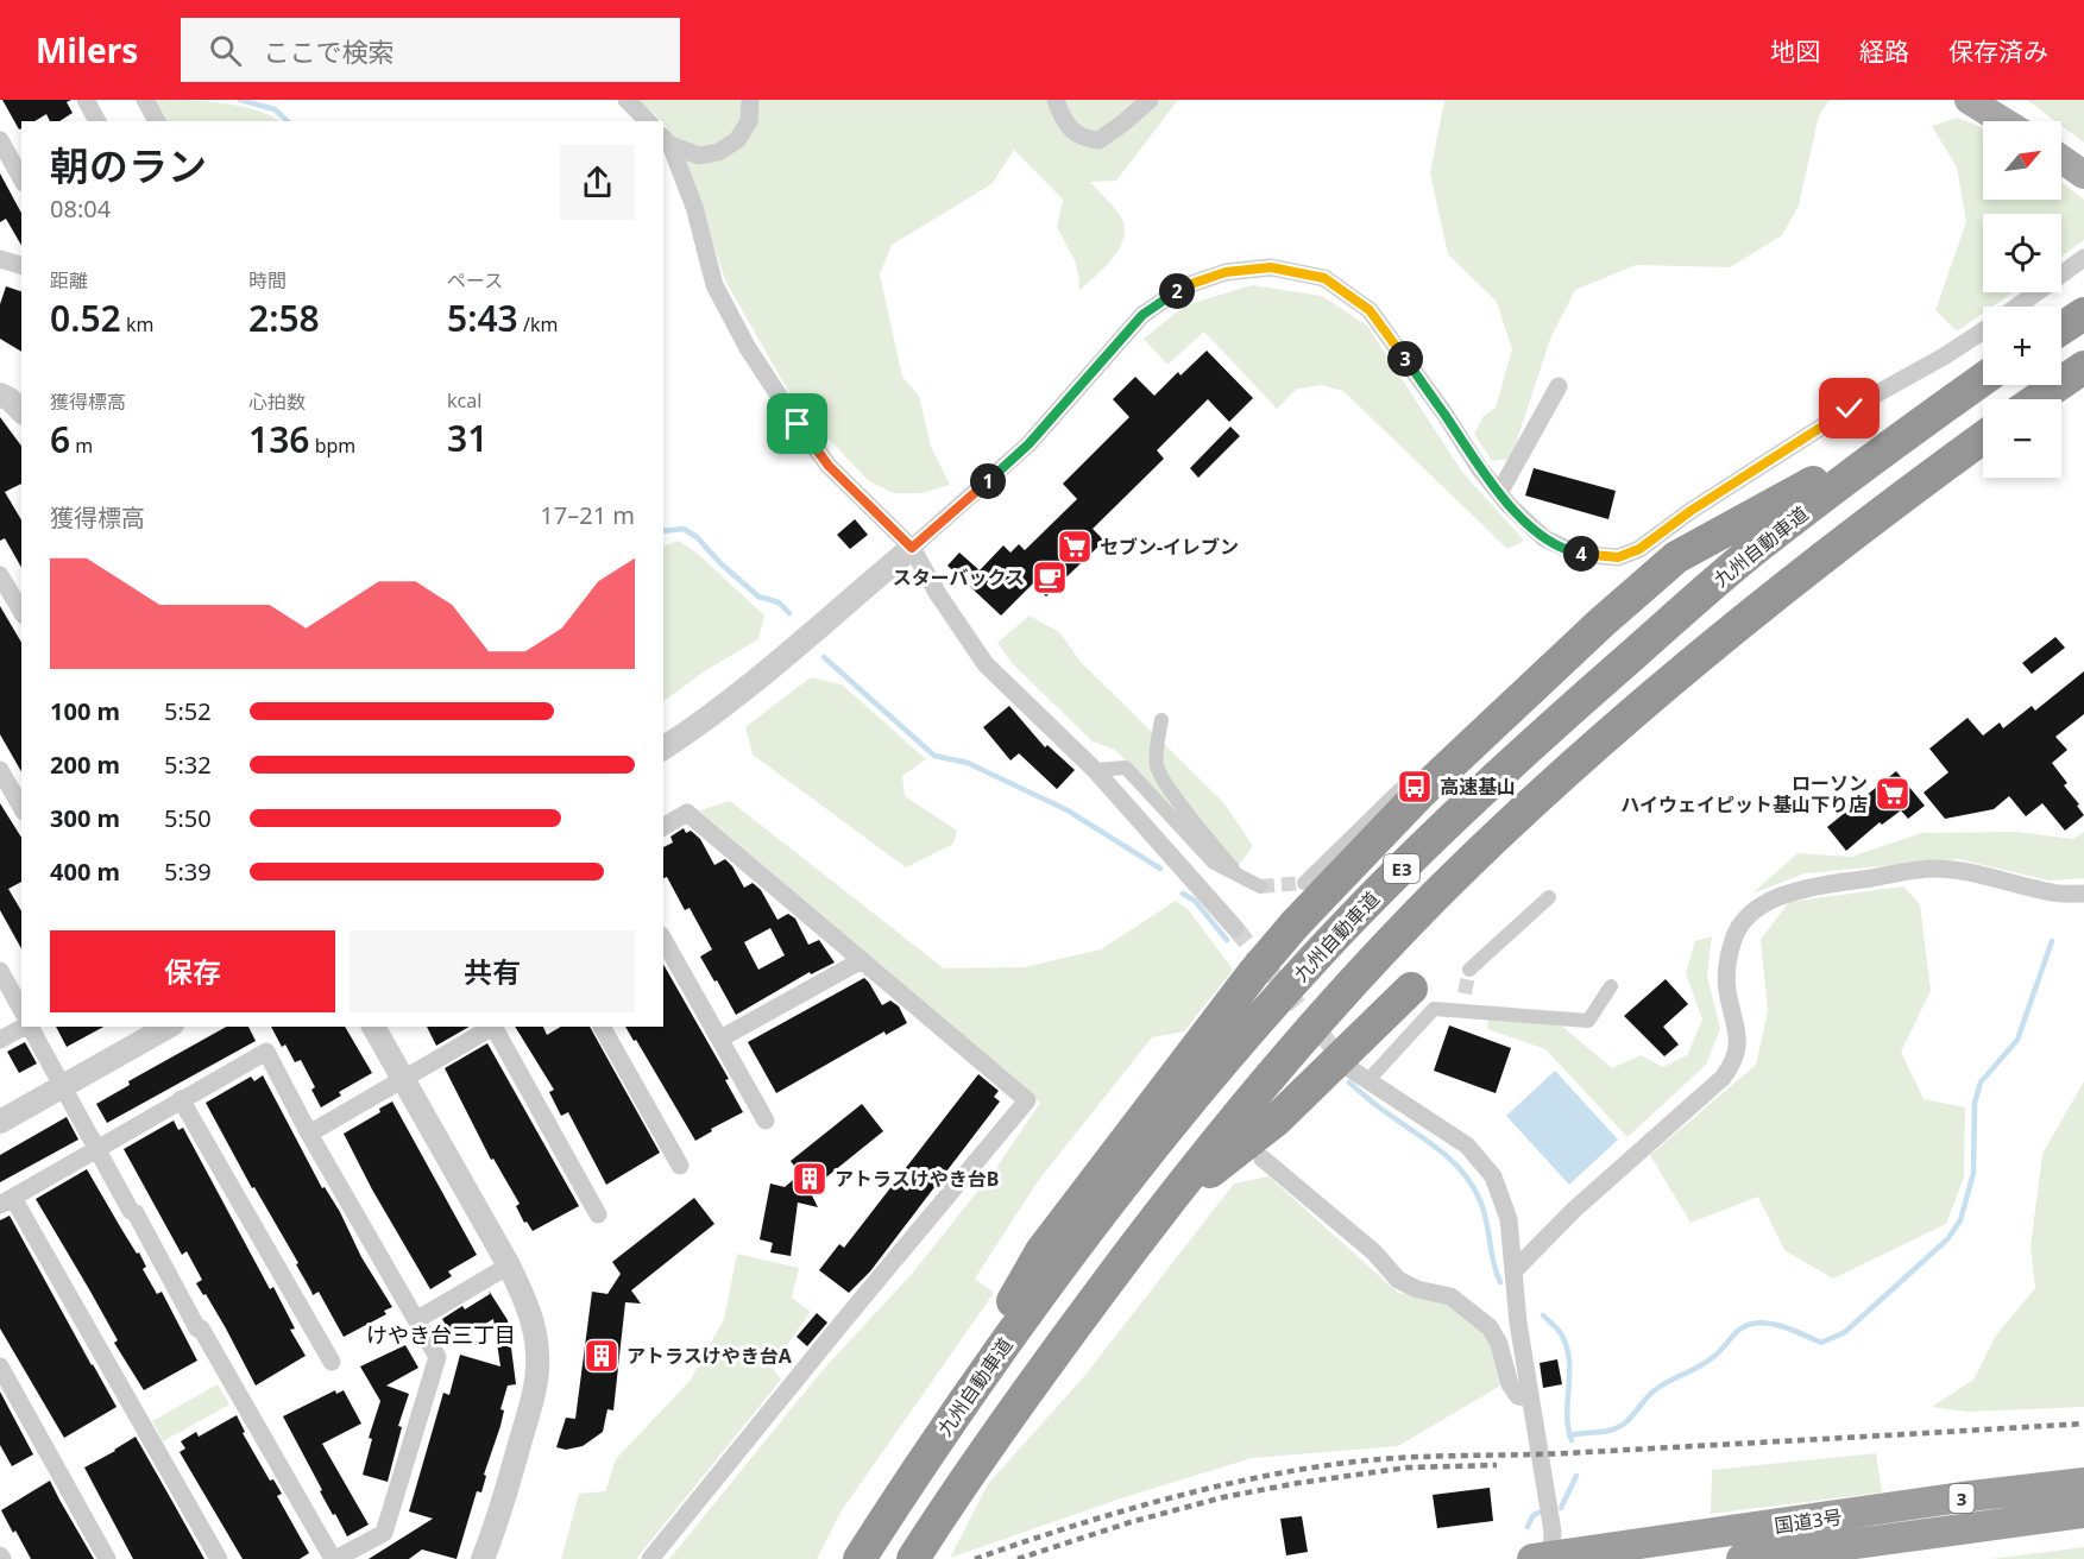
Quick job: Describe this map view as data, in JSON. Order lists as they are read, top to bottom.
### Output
{
  "streets": {
    "highway": [
      "九州自動車道",
      "E3",
      "3",
      "国道3号"
    ]
  },
  "districts": ["けやき台三丁目"],
  "places": {
    "supermarket": ["セブン-イレブン", "ローソン ハイウェイピット基山下り店"],
    "cafe": ["スターバックス"],
    "bus stop": ["高速基山"],
    "building": ["アトラスけやき台B", "アトラスけやき台A"]
  },
  "north": "top right",
  "page": {
    "header": "Milers",
    "search": "ここで検索",
    "nav": ["地図", "経路", "保存済み"],
    "map_buttons": ["+", "−"],
    "heading": ["朝のラン", "08:04"],
    "stats": [
      ["距離", "0.52 km"],
      ["時間", "2:58"],
      ["ペース", "5:43 /km"],
      ["獲得標高", "6 m"],
      ["心拍数", "136 bpm"],
      ["kcal", "31"]
    ],
    "pins": [
      "2",
      "3",
      "1",
      "4"
    ],
    "chart": ["獲得標高", "17–21 m"],
    "list": [
      {
        "name": "100 m",
        "note": "5:52"
      },
      {
        "name": "200 m",
        "note": "5:32"
      },
      {
        "name": "300 m",
        "note": "5:50"
      },
      {
        "name": "400 m",
        "note": "5:39"
      }
    ],
    "buttons": ["保存", "共有"]
  }
}
